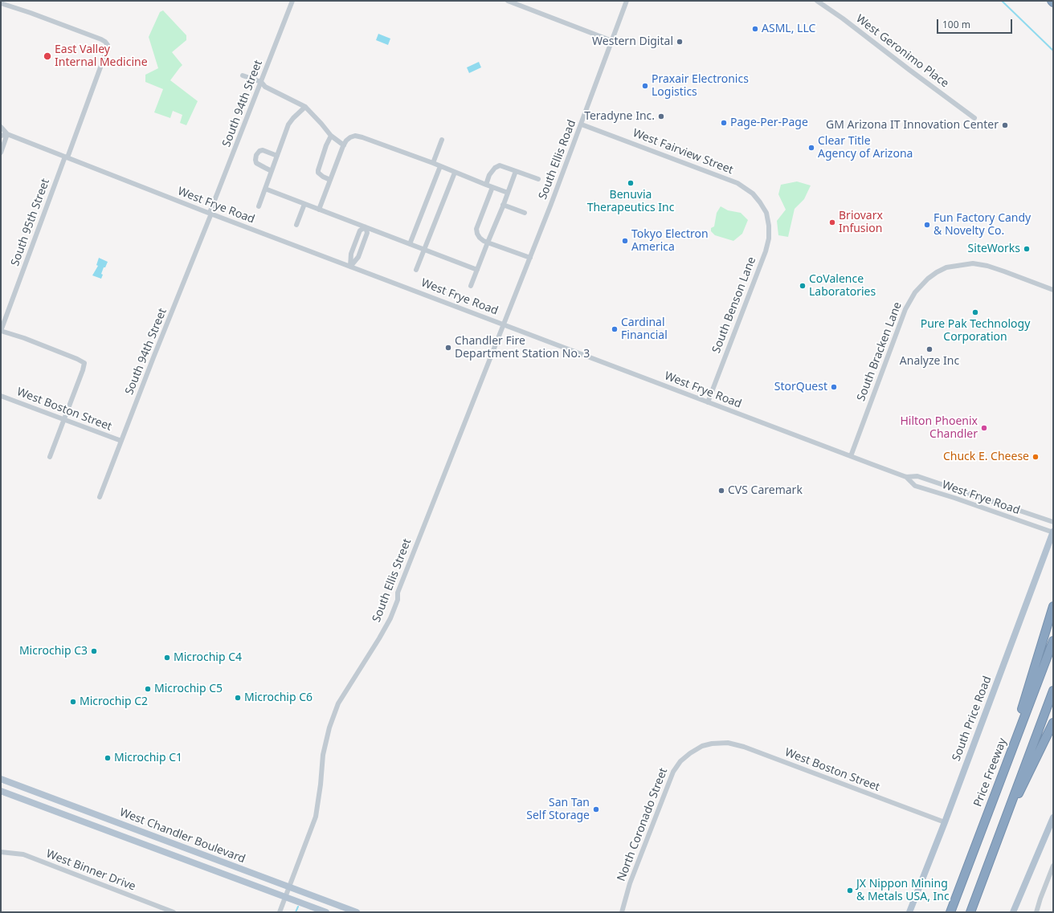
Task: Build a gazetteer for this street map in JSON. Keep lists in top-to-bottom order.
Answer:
{
  "streets": {
    "highway": ["Price Freeway"],
    "main road": ["South Price Road", "West Chandler Boulevard"],
    "street": [
      "West Geronimo Place",
      "South 94th Street",
      "West Fairview Street",
      "South Ellis Road",
      "West Frye Road",
      "South 95th Street",
      "South Benson Lane",
      "South Bracken Lane",
      "West Boston Street",
      "South Ellis Street",
      "North Coronado Street",
      "West Binner Drive"
    ]
  },
  "crossings": [
    ["South 94th Street", "West Frye Road"],
    ["South 94th Street", "West Boston Street"],
    ["West Fairview Street", "South Ellis Road"],
    ["West Fairview Street", "South Benson Lane"],
    ["South Ellis Road", "West Frye Road"],
    ["South Ellis Road", "South Ellis Street"],
    ["West Frye Road", "South 95th Street"],
    ["West Frye Road", "South Benson Lane"],
    ["West Frye Road", "South Bracken Lane"],
    ["West Frye Road", "South Ellis Street"],
    ["West Frye Road", "South Price Road"],
    ["West Boston Street", "South Price Road"],
    ["West Boston Street", "North Coronado Street"],
    ["South Ellis Street", "West Chandler Boulevard"]
  ],
  "places": [
    "ASML, LLC",
    "Western Digital",
    "East Valley Internal Medicine",
    "Praxair Electronics Logistics",
    "Teradyne Inc.",
    "Page-Per-Page",
    "GM Arizona IT Innovation Center",
    "Clear Title Agency of Arizona",
    "Benuvia Therapeutics Inc",
    "Briovarx Infusion",
    "Fun Factory Candy & Novelty Co.",
    "Tokyo Electron America",
    "SiteWorks",
    "CoValence Laboratories",
    "Pure Pak Technology Corporation",
    "Cardinal Financial",
    "Chandler Fire Department Station No. 3",
    "Analyze Inc",
    "StorQuest",
    "Hilton Phoenix Chandler",
    "Chuck E. Cheese",
    "CVS Caremark",
    "Microchip C3",
    "Microchip C4",
    "Microchip C5",
    "Microchip C6",
    "Microchip C2",
    "Microchip C1",
    "San Tan Self Storage",
    "JX Nippon Mining & Metals USA, Inc"
  ],
  "scale_bar": "100 m"
}
